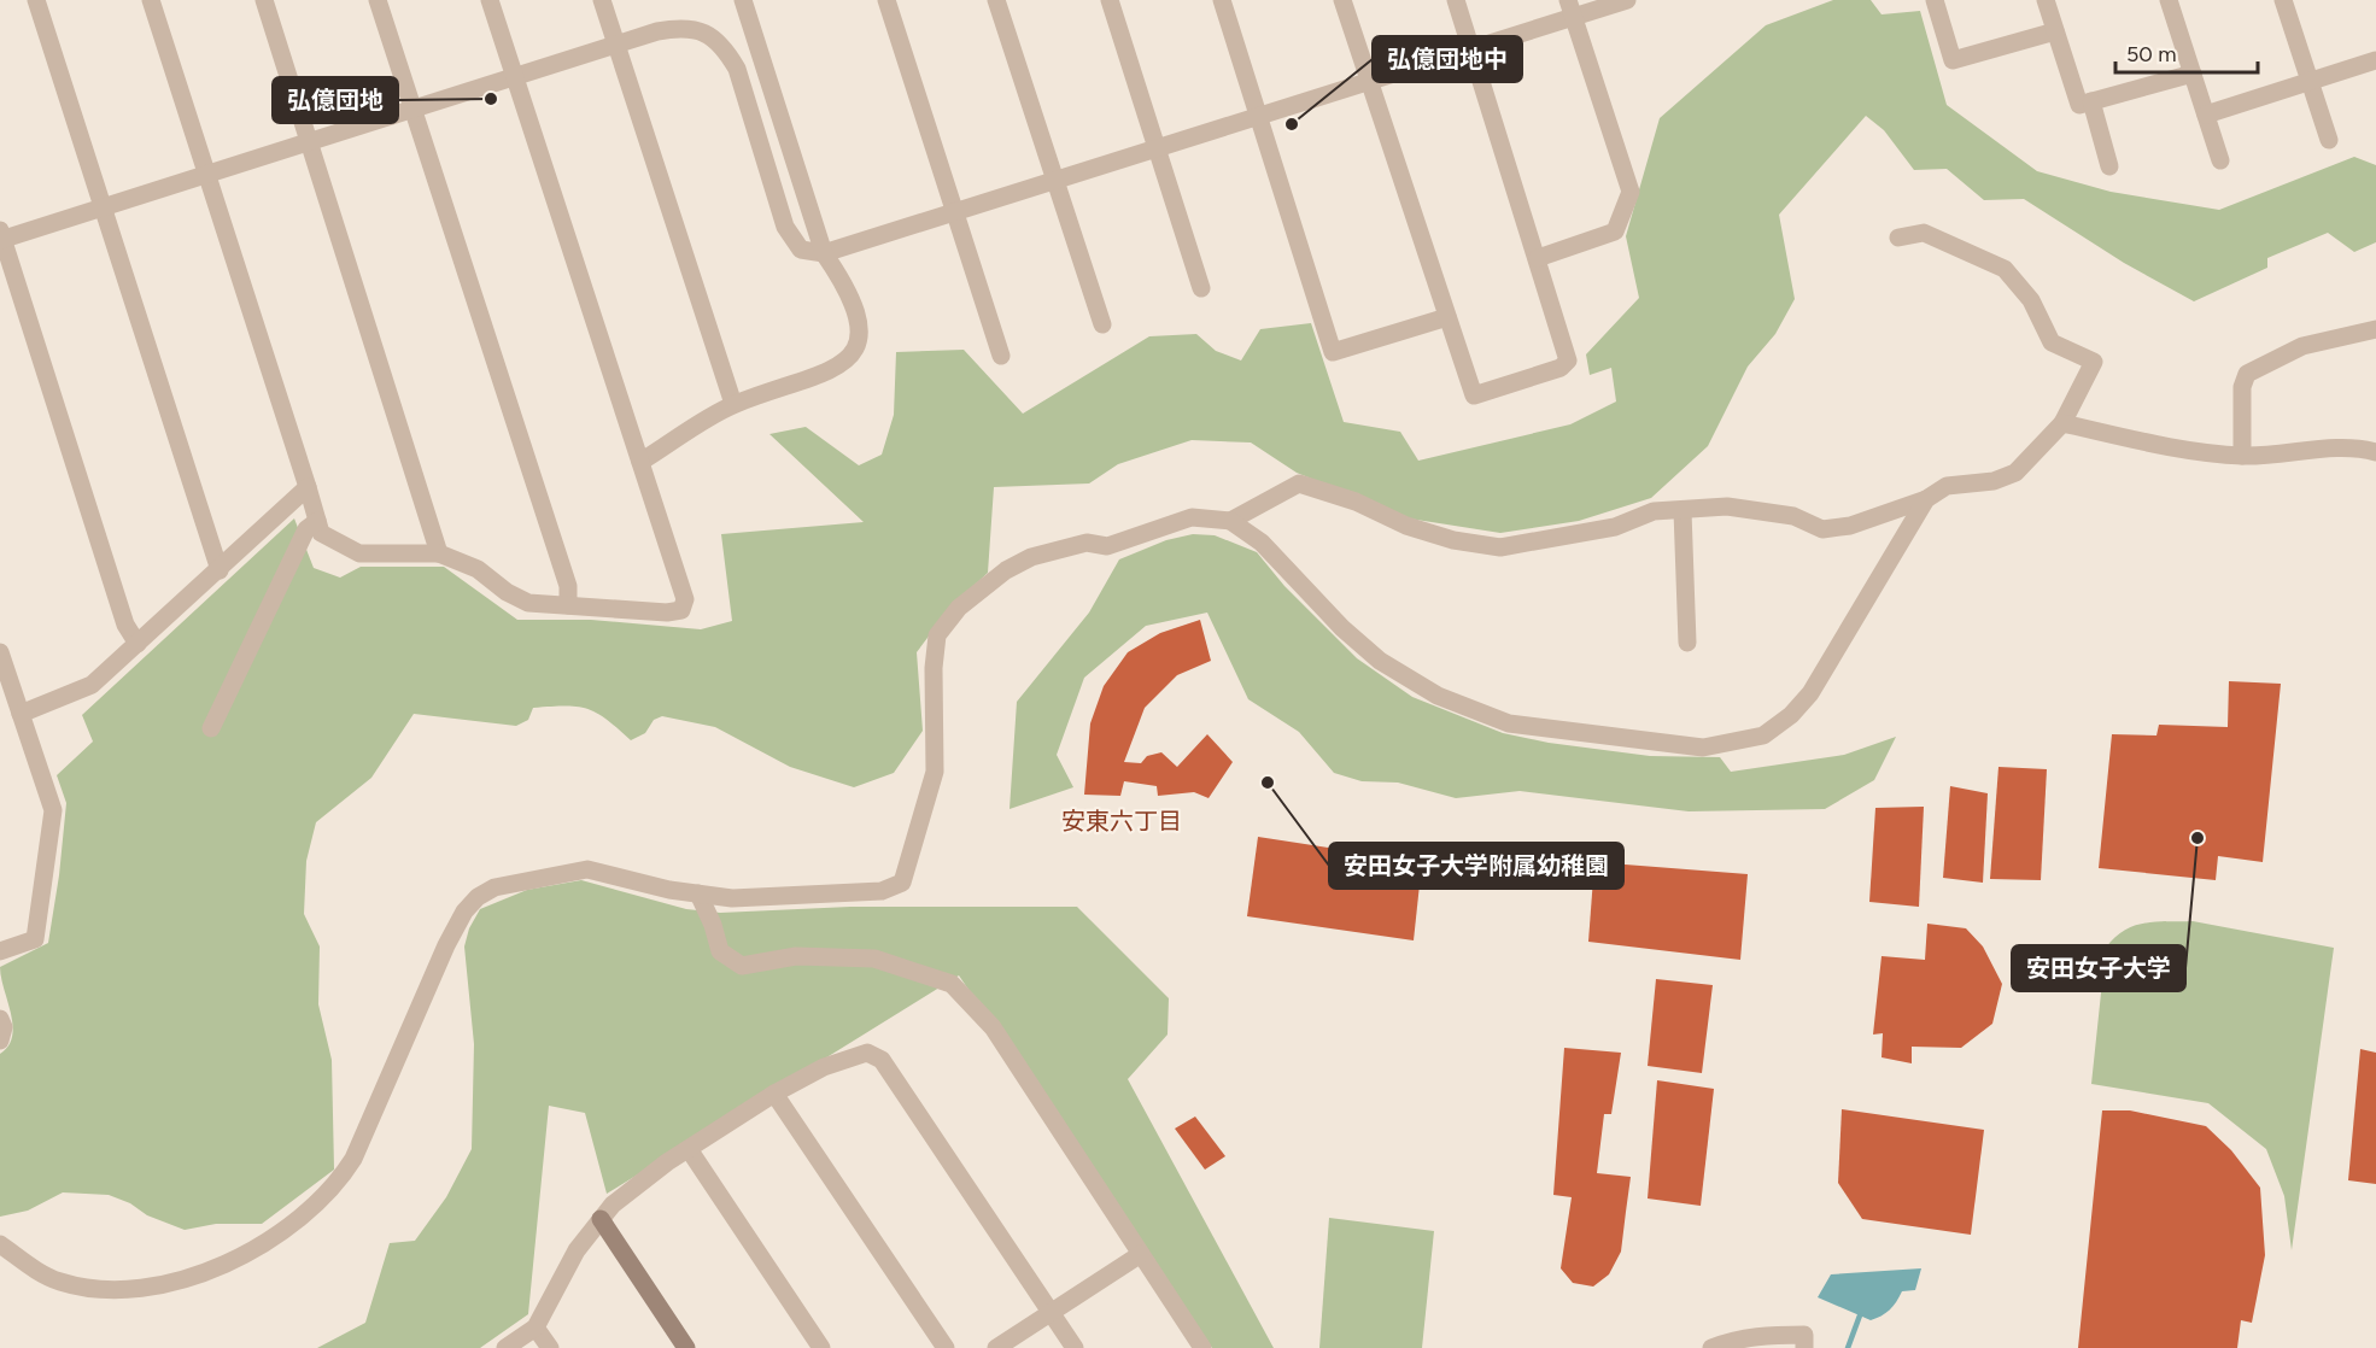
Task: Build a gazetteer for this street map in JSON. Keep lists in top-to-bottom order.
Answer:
{
  "districts": ["安東六丁目"],
  "places": [
    "弘億団地",
    "弘億団地中",
    "安田女子大学附属幼稚園",
    "安田女子大学"
  ],
  "scale_bar": "50 m"
}
